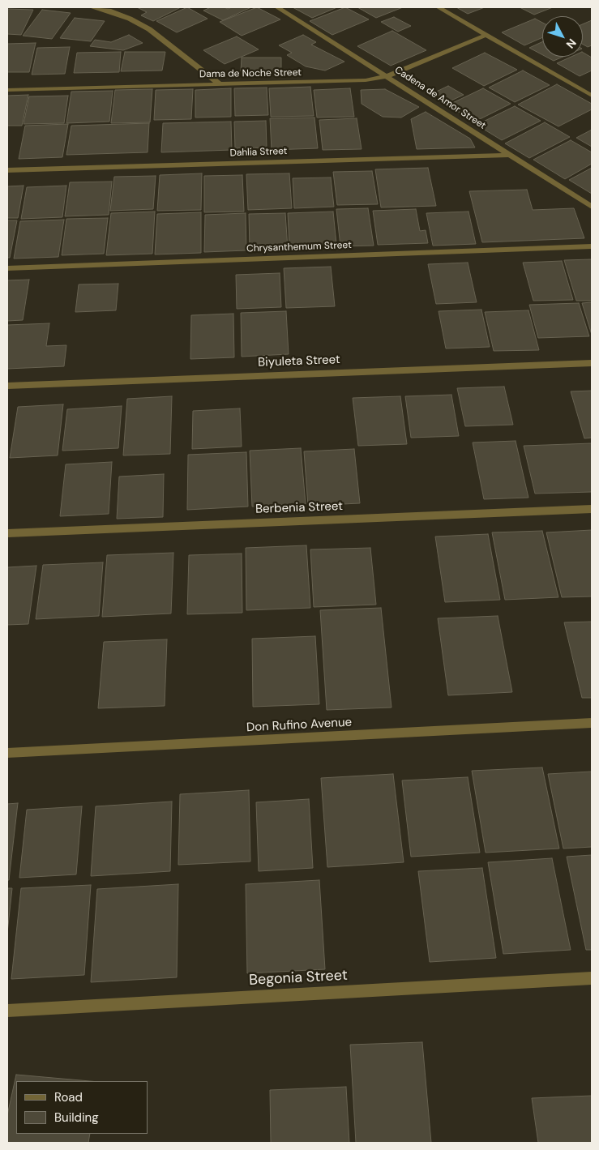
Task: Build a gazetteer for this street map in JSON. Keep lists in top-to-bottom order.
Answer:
{
  "streets": {
    "street": [
      "Dama de Noche Street",
      "Cadena de Amor Street",
      "Dahlia Street",
      "Chrysanthemum Street",
      "Biyuleta Street",
      "Berbenia Street",
      "Don Rufino Avenue",
      "Begonia Street"
    ]
  },
  "crossings": [
    ["Dama de Noche Street", "Cadena de Amor Street"],
    ["Cadena de Amor Street", "Dahlia Street"]
  ],
  "legend": ["Road", "Building"],
  "north": "bottom right"
}
